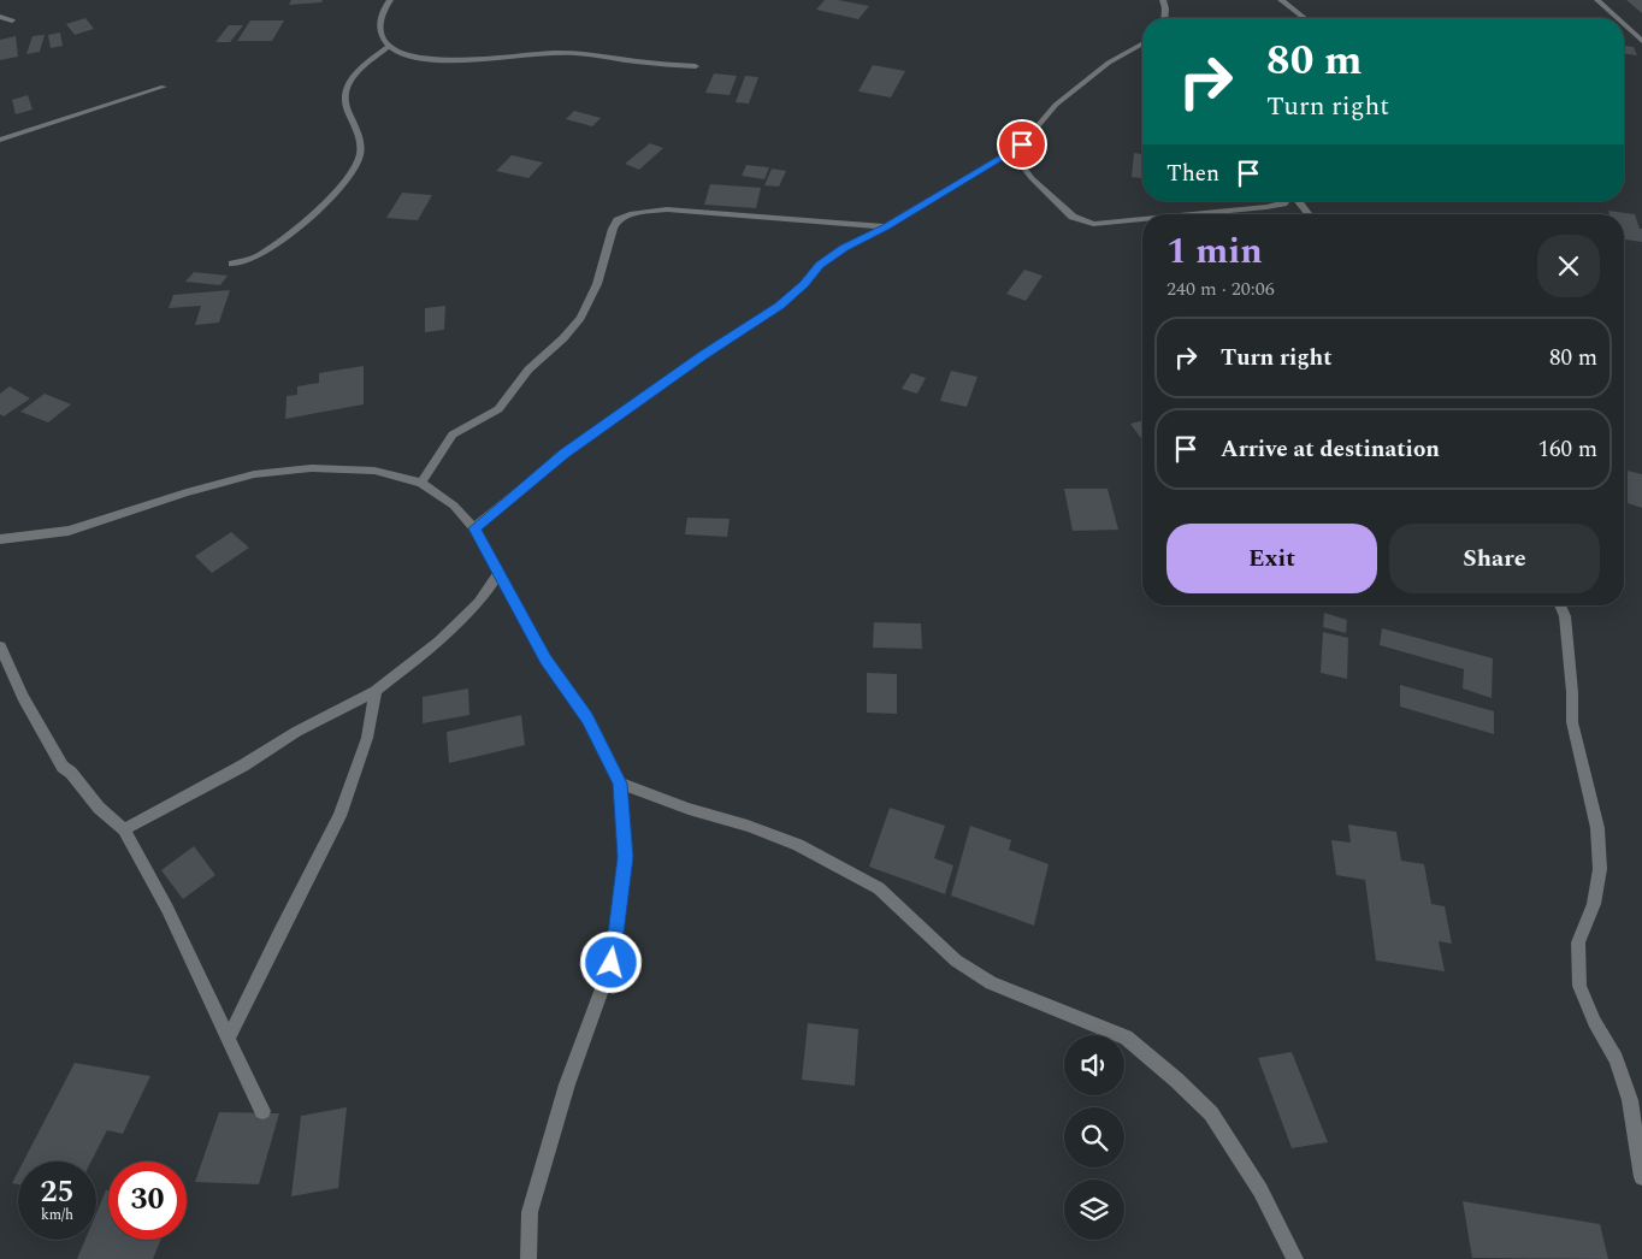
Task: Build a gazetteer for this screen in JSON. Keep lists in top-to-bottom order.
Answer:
{
  "page": {
    "turn": ["80 m", "Turn right"],
    "then": "Then",
    "heading": ["1 min", "240 m · 20:06"],
    "list": [
      {
        "name": "Turn right",
        "value": "80 m"
      },
      {
        "name": "Arrive at destination",
        "value": "160 m"
      }
    ],
    "buttons": ["Exit", "Share"],
    "speed": "25 km/h",
    "limit": "30"
  }
}
